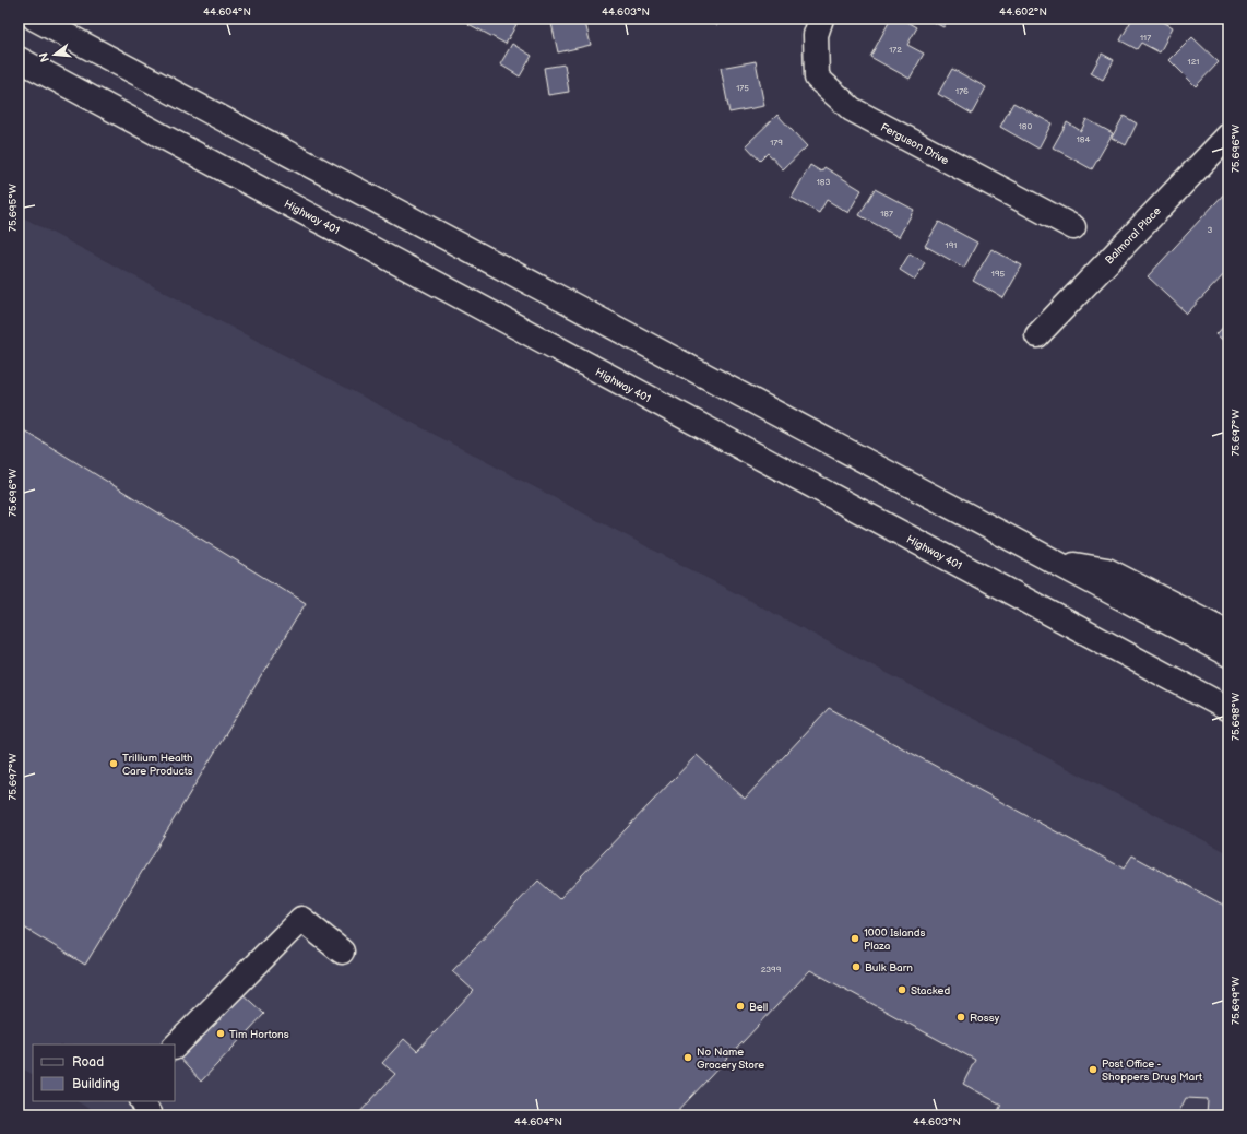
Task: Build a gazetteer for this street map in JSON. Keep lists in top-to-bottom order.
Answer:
{
  "streets": {
    "main road": ["Ferguson Drive", "Highway 401", "Balmoral Place"]
  },
  "places": [
    "Trillium Health Care Products",
    "1000 Islands Plaza",
    "Bulk Barn",
    "Stacked",
    "Bell",
    "Rossy",
    "Tim Hortons",
    "No Name Grocery Store",
    "Post Office - Shoppers Drug Mart"
  ],
  "house_numbers": [
    "117",
    "172",
    "121",
    "175",
    "176",
    "180",
    "184",
    "179",
    "183",
    "187",
    "3",
    "191",
    "195",
    "2399"
  ],
  "legend": ["Road", "Building"],
  "north": "left",
  "coordinates": [
    "44.604°N",
    "44.603°N",
    "44.602°N",
    "75.696°W",
    "75.695°W",
    "75.697°W",
    "75.698°W",
    "75.699°W"
  ]
}
